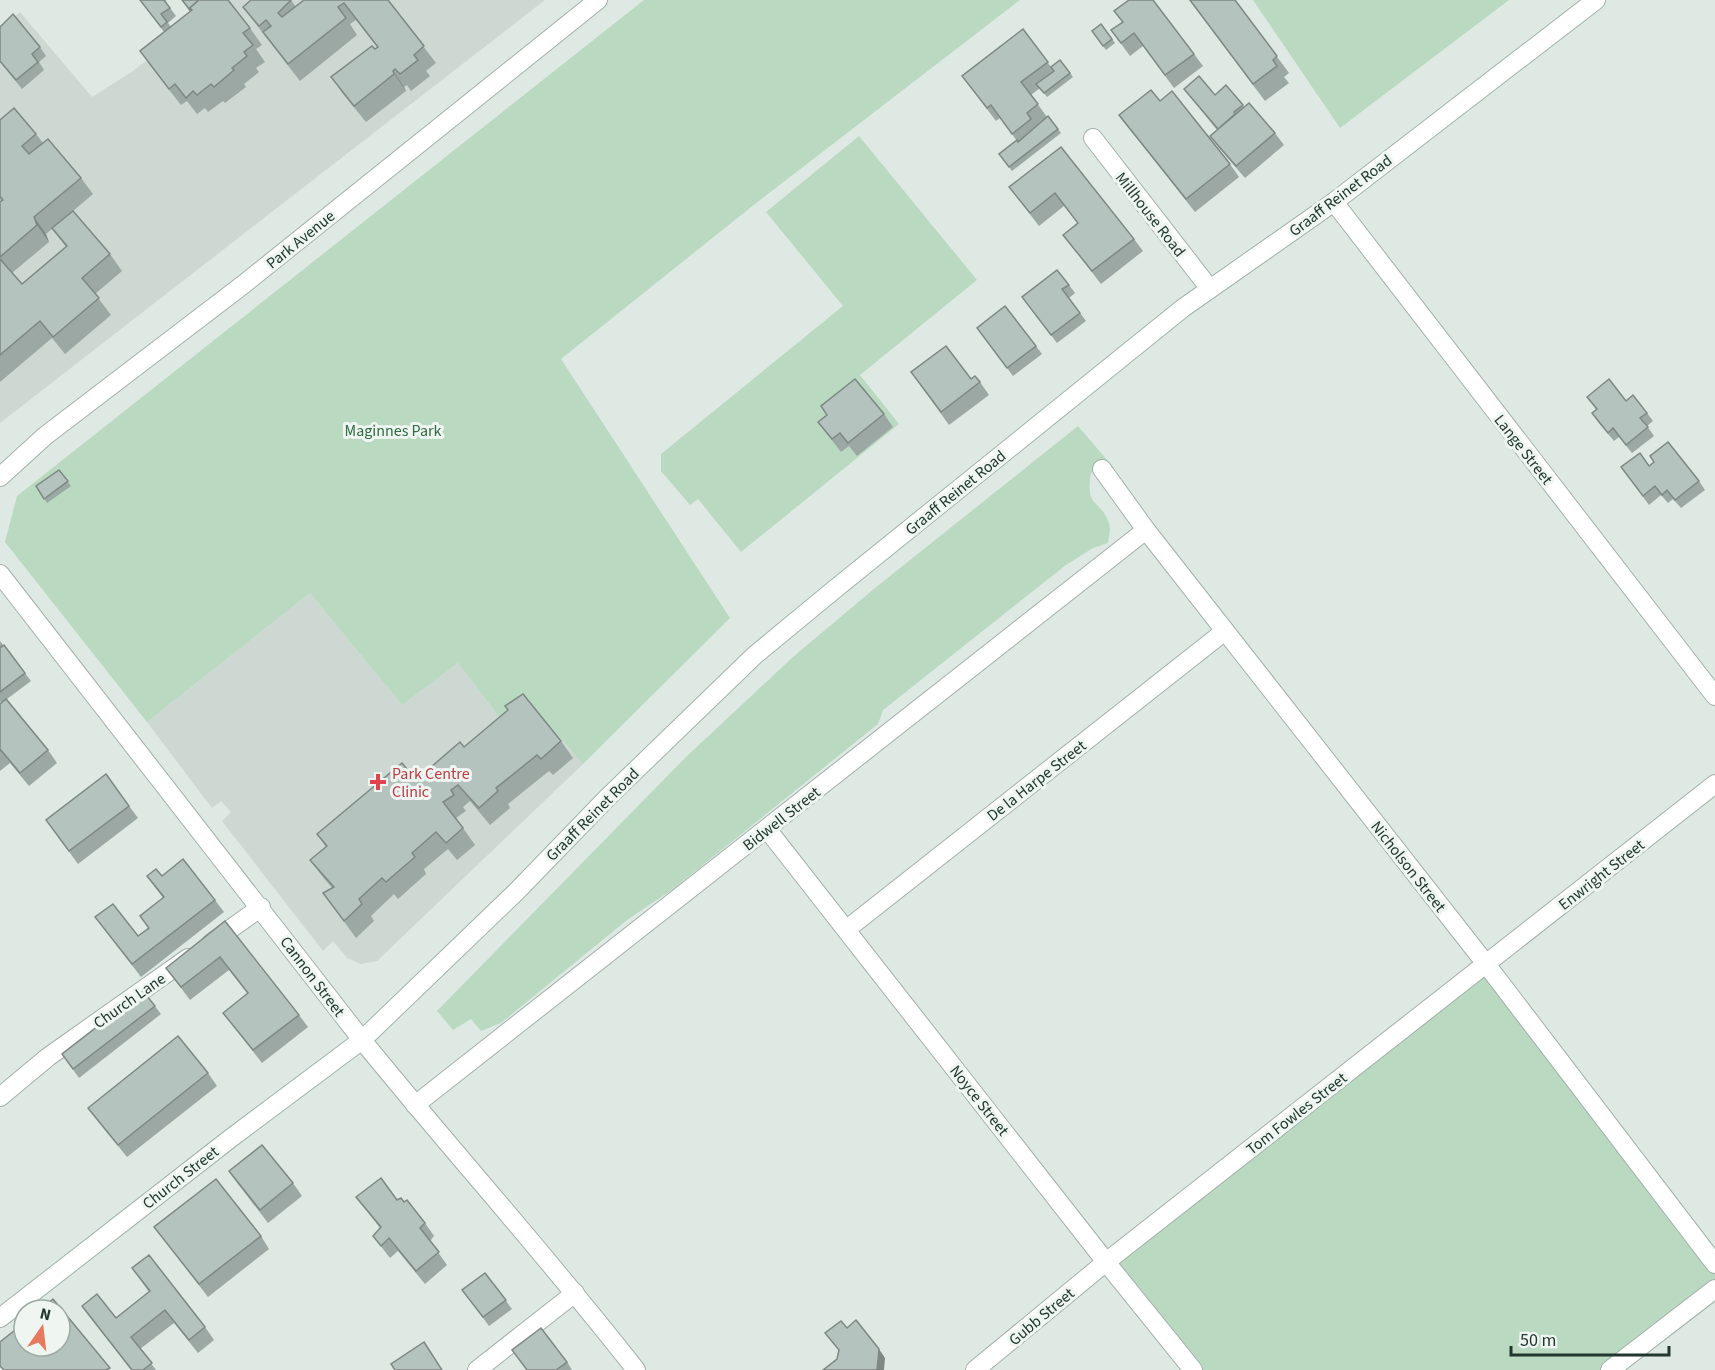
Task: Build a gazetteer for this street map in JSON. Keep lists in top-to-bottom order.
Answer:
{
  "streets": {
    "street": [
      "Graaff Reinet Road",
      "Millhouse Road",
      "Park Avenue",
      "Lange Street",
      "De la Harpe Street",
      "Bidwell Street",
      "Nicholson Street",
      "Enwright Street",
      "Cannon Street",
      "Church Lane",
      "Noyce Street",
      "Tom Fowles Street",
      "Church Street",
      "Gubb Street"
    ]
  },
  "crossings": [
    ["Graaff Reinet Road", "Millhouse Road"],
    ["Graaff Reinet Road", "Lange Street"],
    ["Graaff Reinet Road", "Cannon Street"],
    ["Graaff Reinet Road", "Church Street"],
    ["De la Harpe Street", "Nicholson Street"],
    ["De la Harpe Street", "Noyce Street"],
    ["Bidwell Street", "Nicholson Street"],
    ["Bidwell Street", "Cannon Street"],
    ["Bidwell Street", "Noyce Street"],
    ["Nicholson Street", "Enwright Street"],
    ["Nicholson Street", "Tom Fowles Street"],
    ["Enwright Street", "Tom Fowles Street"],
    ["Cannon Street", "Church Lane"],
    ["Cannon Street", "Church Street"],
    ["Noyce Street", "Tom Fowles Street"],
    ["Noyce Street", "Gubb Street"],
    ["Tom Fowles Street", "Gubb Street"]
  ],
  "parks": ["Maginnes Park"],
  "places": {
    "health": ["Park Centre Clinic"]
  },
  "scale_bar": "50 m",
  "north": "top"
}
